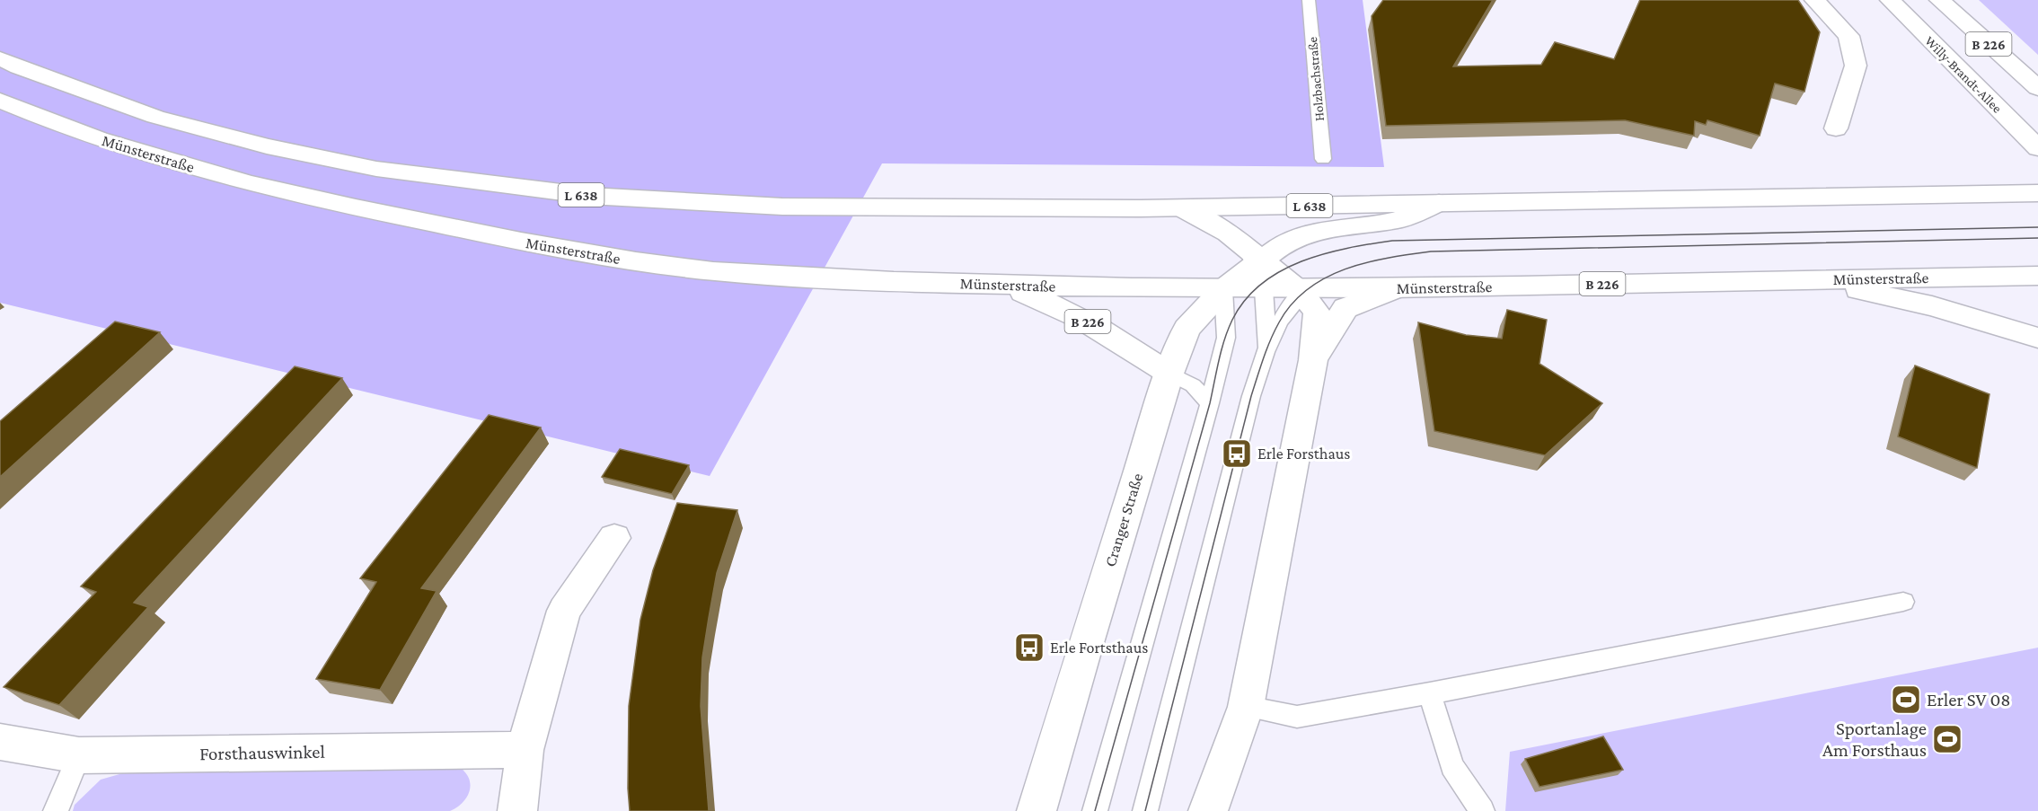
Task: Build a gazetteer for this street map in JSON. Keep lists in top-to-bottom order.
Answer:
{
  "streets": {
    "main road": [
      "B 226",
      "Willy-Brandt-Allee",
      "Münsterstraße",
      "L 638",
      "Cranger Straße",
      "Forsthauswinkel"
    ],
    "lane": ["Holzbachstraße"]
  },
  "crossings": [
    ["B 226", "Münsterstraße"],
    ["B 226", "Cranger Straße"],
    ["Münsterstraße", "Cranger Straße"]
  ],
  "places": {
    "bus stop": ["Erle Forsthaus", "Erle Fortsthaus"],
    "sports": ["Erler SV 08", "Sportanlage Am Forsthaus"]
  }
}
